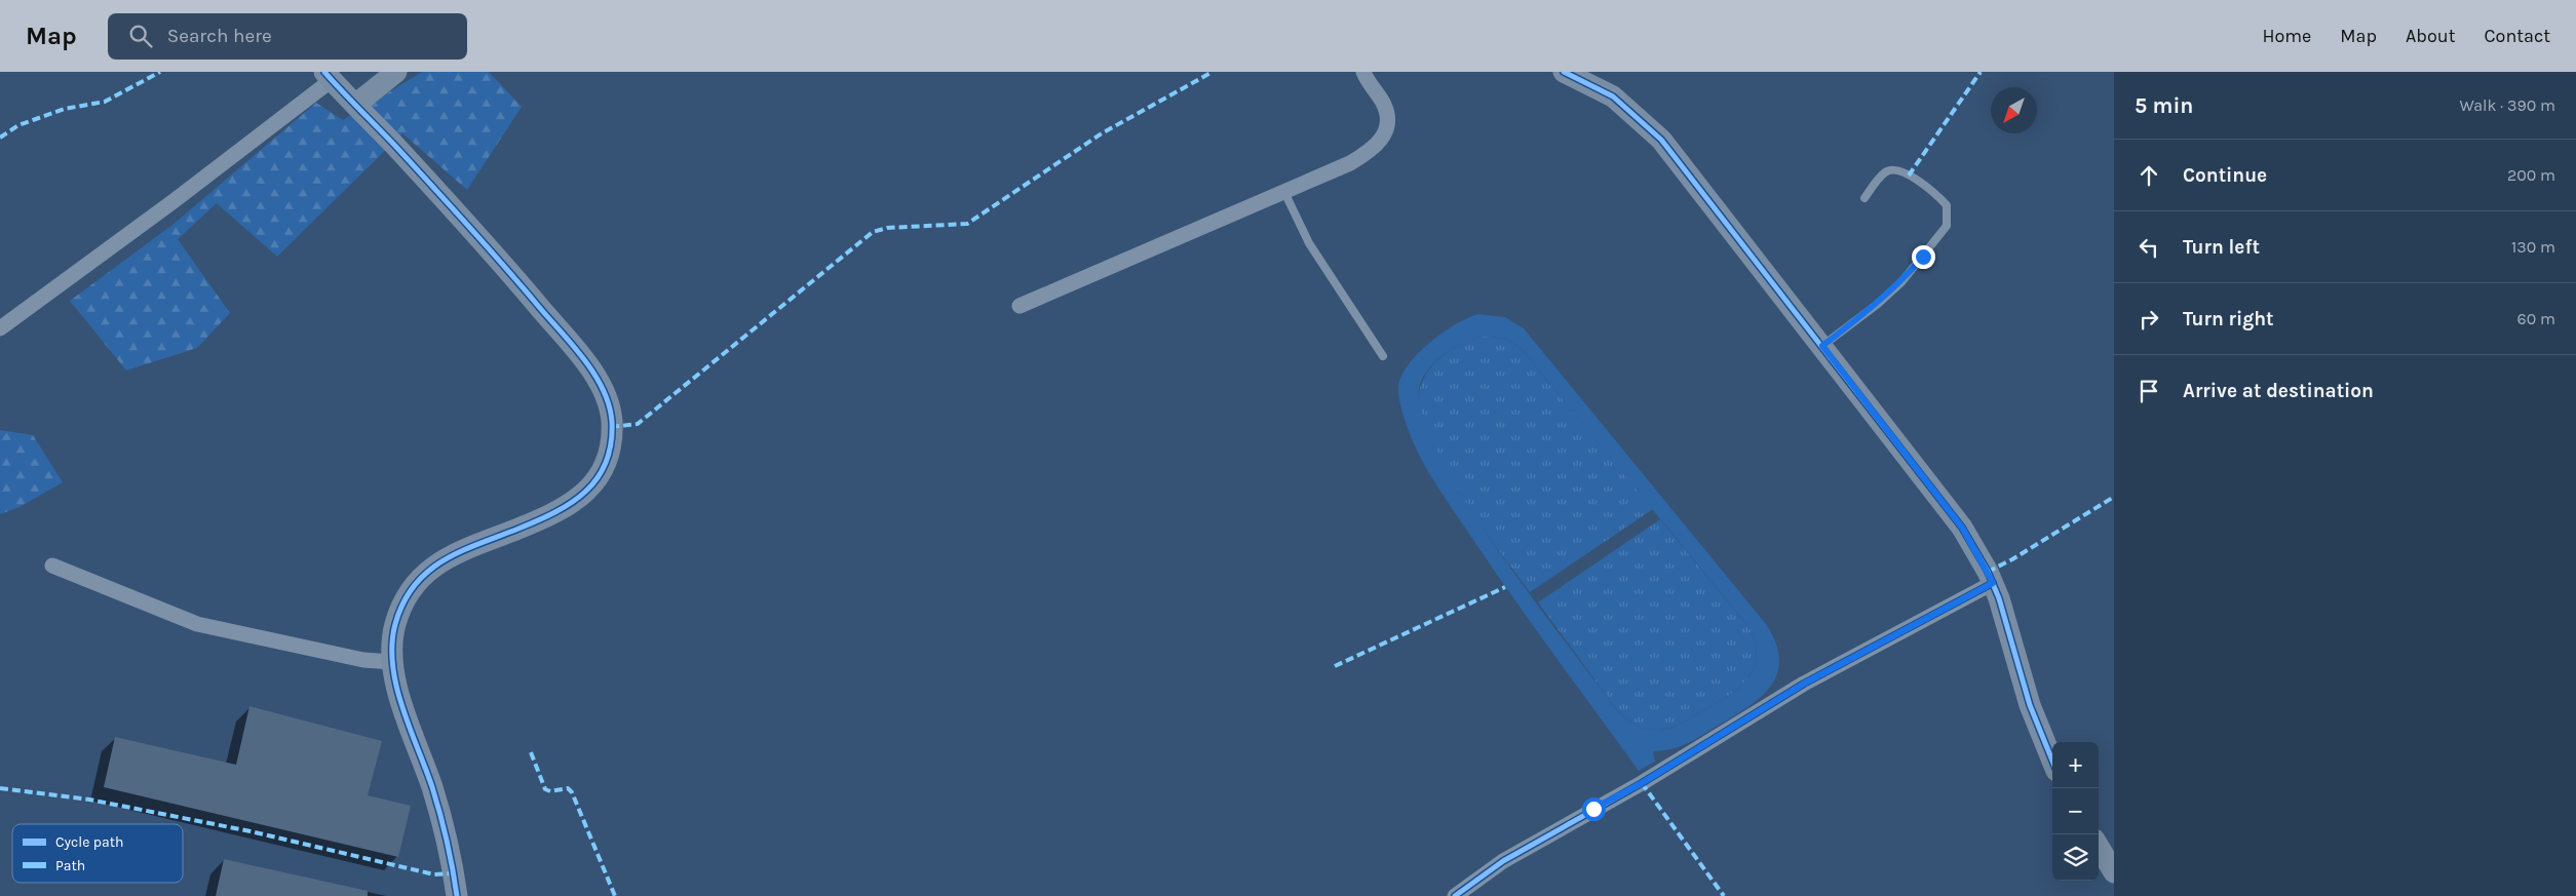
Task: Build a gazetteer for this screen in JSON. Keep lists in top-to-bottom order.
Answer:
{
  "legend": ["Cycle path", "Path"],
  "north": "bottom left",
  "page": {
    "header": "Map",
    "search": "Search here",
    "nav": [
      "Home",
      "Map",
      "About",
      "Contact"
    ],
    "heading": ["5 min", "Walk · 390 m"],
    "list": [
      ["Continue", "200 m"],
      ["Turn left", "130 m"],
      ["Turn right", "60 m"],
      "Arrive at destination"
    ],
    "map_buttons": ["+", "−"]
  }
}
